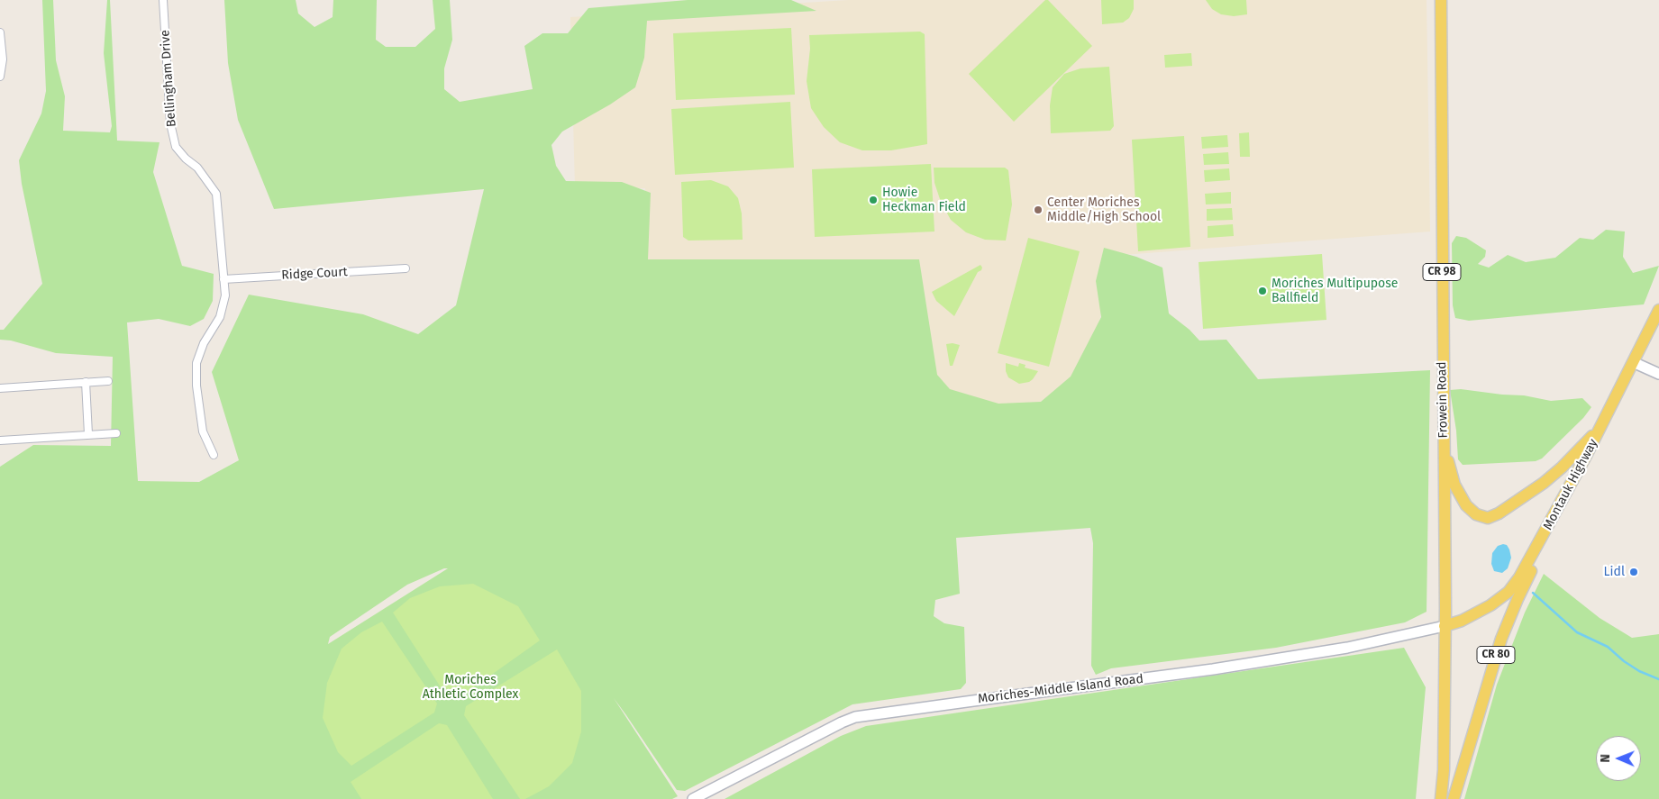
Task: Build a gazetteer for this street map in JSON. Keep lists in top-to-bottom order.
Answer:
{
  "streets": {
    "main road": [
      "CR 98",
      "Frowein Road",
      "Montauk Highway",
      "CR 80",
      "Moriches-Middle Island Road"
    ],
    "street": ["Bellingham Drive", "Ridge Court"]
  },
  "crossings": [
    ["Bellingham Drive", "Ridge Court"],
    ["Frowein Road", "Montauk Highway"],
    ["Frowein Road", "Moriches-Middle Island Road"],
    ["Montauk Highway", "CR 80"],
    ["Montauk Highway", "Moriches-Middle Island Road"]
  ],
  "parks": ["Moriches Athletic Complex"],
  "places": [
    "Howie Heckman Field",
    "Center Moriches Middle/High School",
    "Moriches Multipupose Ballfield",
    "Lidl"
  ],
  "north": "left"
}
